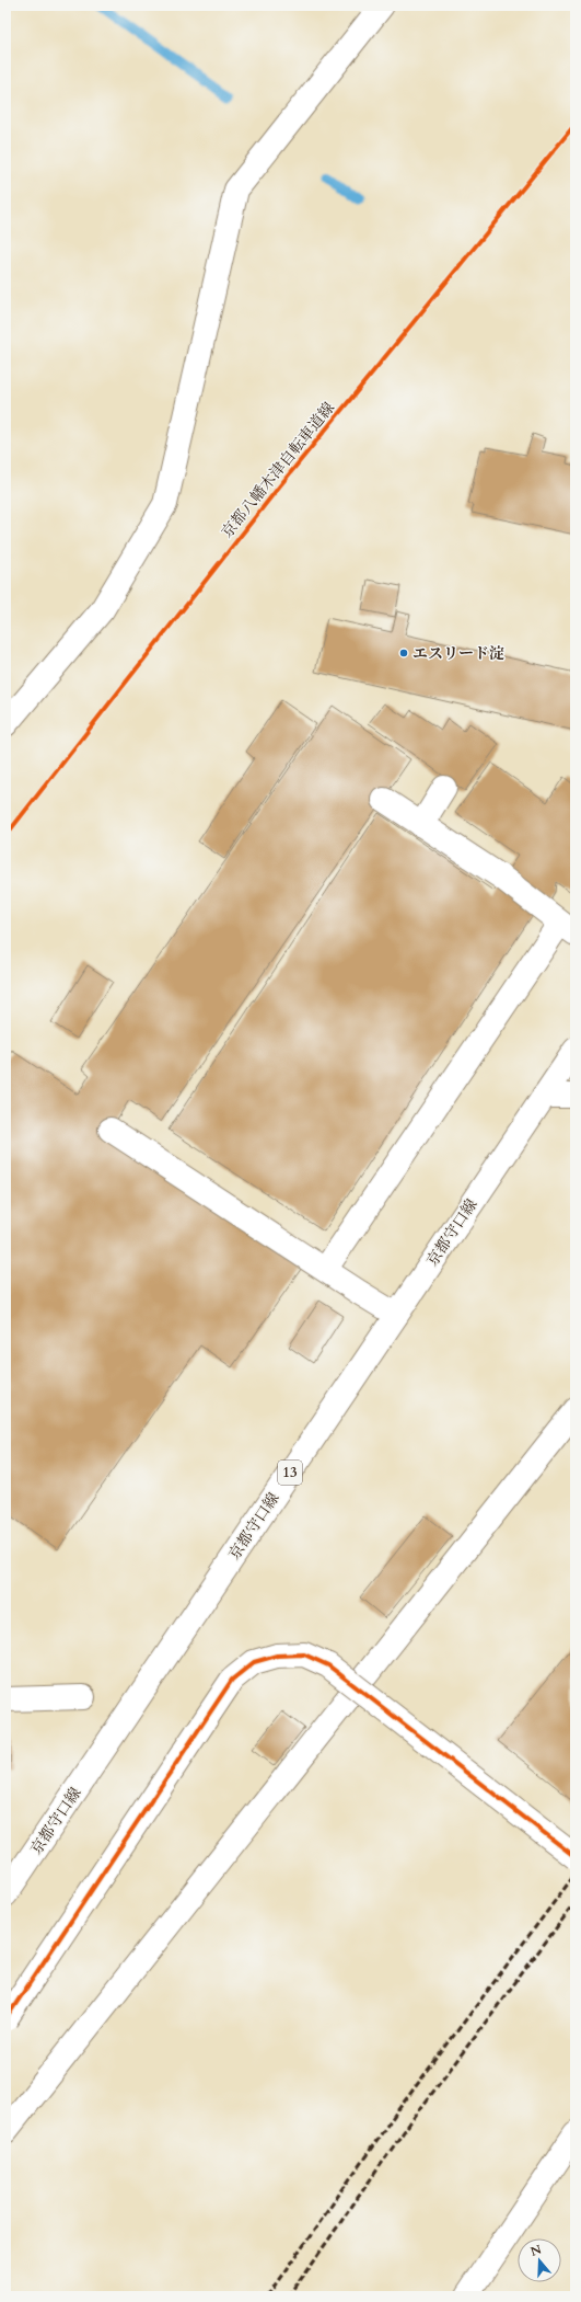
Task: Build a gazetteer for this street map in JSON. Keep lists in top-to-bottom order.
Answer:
{
  "streets": {
    "main road": ["京都守口線", "13"],
    "cycle path": ["京都八幡木津自転車道線"]
  },
  "places": ["エスリード淀"],
  "north": "top"
}
